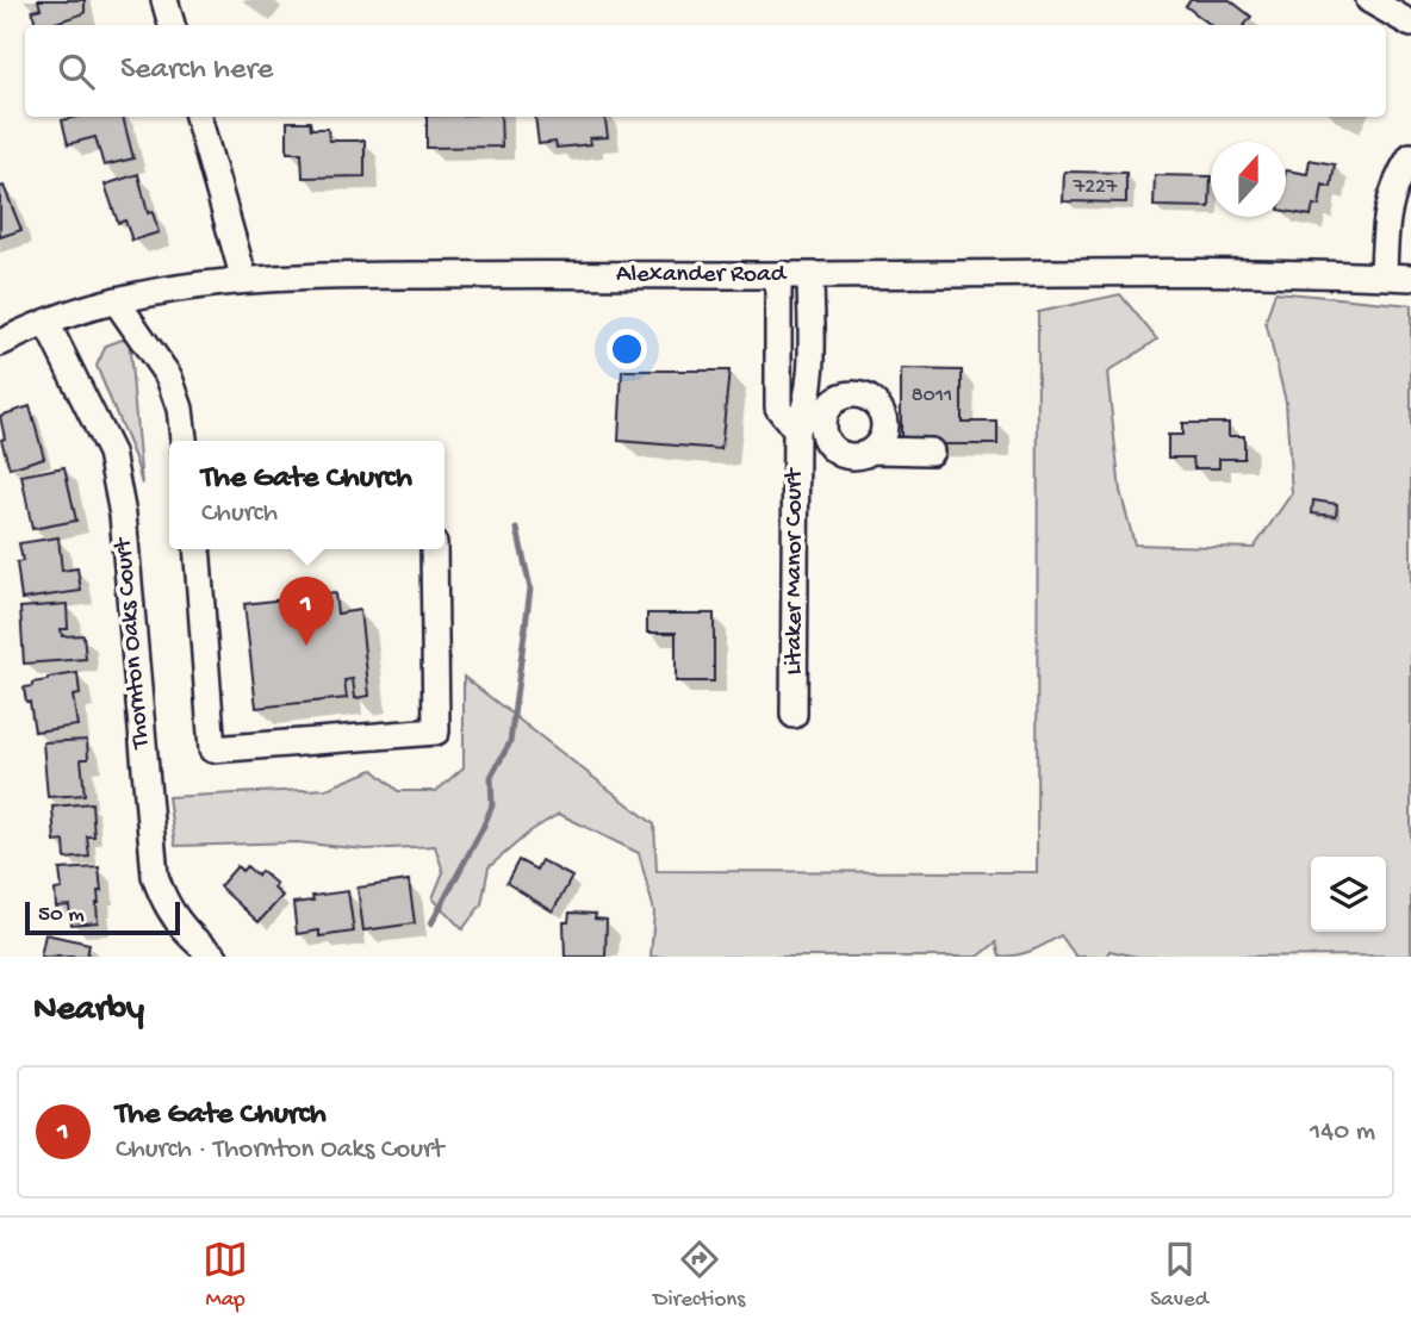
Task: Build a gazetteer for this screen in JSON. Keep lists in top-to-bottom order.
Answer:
{
  "streets": {
    "street": ["Alexander Road", "Litaker Manor Court", "Thornton Oaks Court"]
  },
  "crossings": [
    ["Alexander Road", "Litaker Manor Court"],
    ["Alexander Road", "Thornton Oaks Court"]
  ],
  "house_numbers": ["7227", "8011"],
  "scale_bar": "50 m",
  "north": "top",
  "page": {
    "search": "Search here",
    "popup": ["The Gate Church", "Church"],
    "pins": "1",
    "scale": "50 m",
    "heading": "Nearby",
    "list": [
      {
        "mark": "1",
        "name": "The Gate Church",
        "note": "Church · Thornton Oaks Court",
        "value": "140 m"
      }
    ],
    "nav": ["Map", "Directions", "Saved"]
  }
}
